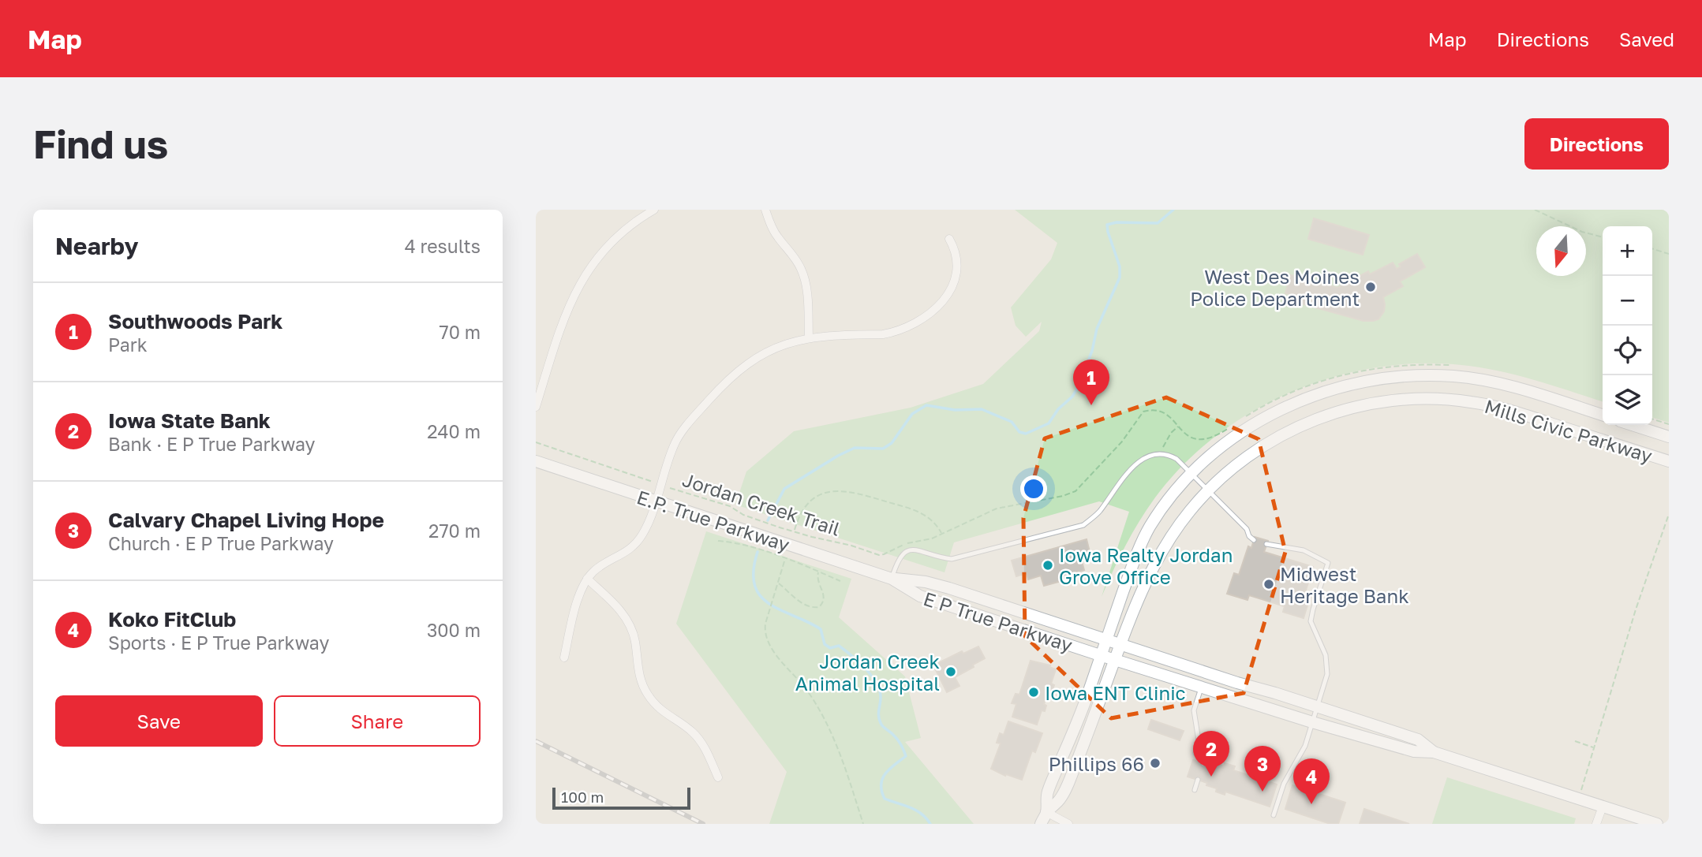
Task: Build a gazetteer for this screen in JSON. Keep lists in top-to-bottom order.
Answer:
{
  "streets": {
    "main road": ["Mills Civic Parkway", "E.P. True Parkway", "E P True Parkway"],
    "path": ["Jordan Creek Trail"]
  },
  "crossings": [
    ["Mills Civic Parkway", "E P True Parkway"],
    ["E.P. True Parkway", "E P True Parkway"]
  ],
  "places": [
    "West Des Moines Police Department",
    "Iowa Realty Jordan Grove Office",
    "Midwest Heritage Bank",
    "Jordan Creek Animal Hospital",
    "Iowa ENT Clinic",
    "Phillips 66"
  ],
  "scale_bar": "100 m",
  "north": "bottom",
  "page": {
    "header": "Map",
    "nav": ["Map", "Directions", "Saved"],
    "buttons": [
      "Directions",
      ["Save", "Share"]
    ],
    "title": "Find us",
    "heading": ["Nearby", "4 results"],
    "map_buttons": ["+", "−"],
    "list": [
      {
        "mark": "1",
        "name": "Southwoods Park",
        "note": "Park",
        "value": "70 m"
      },
      {
        "mark": "2",
        "name": "Iowa State Bank",
        "note": "Bank · E P True Parkway",
        "value": "240 m"
      },
      {
        "mark": "3",
        "name": "Calvary Chapel Living Hope",
        "note": "Church · E P True Parkway",
        "value": "270 m"
      },
      {
        "mark": "4",
        "name": "Koko FitClub",
        "note": "Sports · E P True Parkway",
        "value": "300 m"
      }
    ],
    "pins": [
      "1",
      "2",
      "3",
      "4"
    ],
    "scale": "100 m"
  }
}
